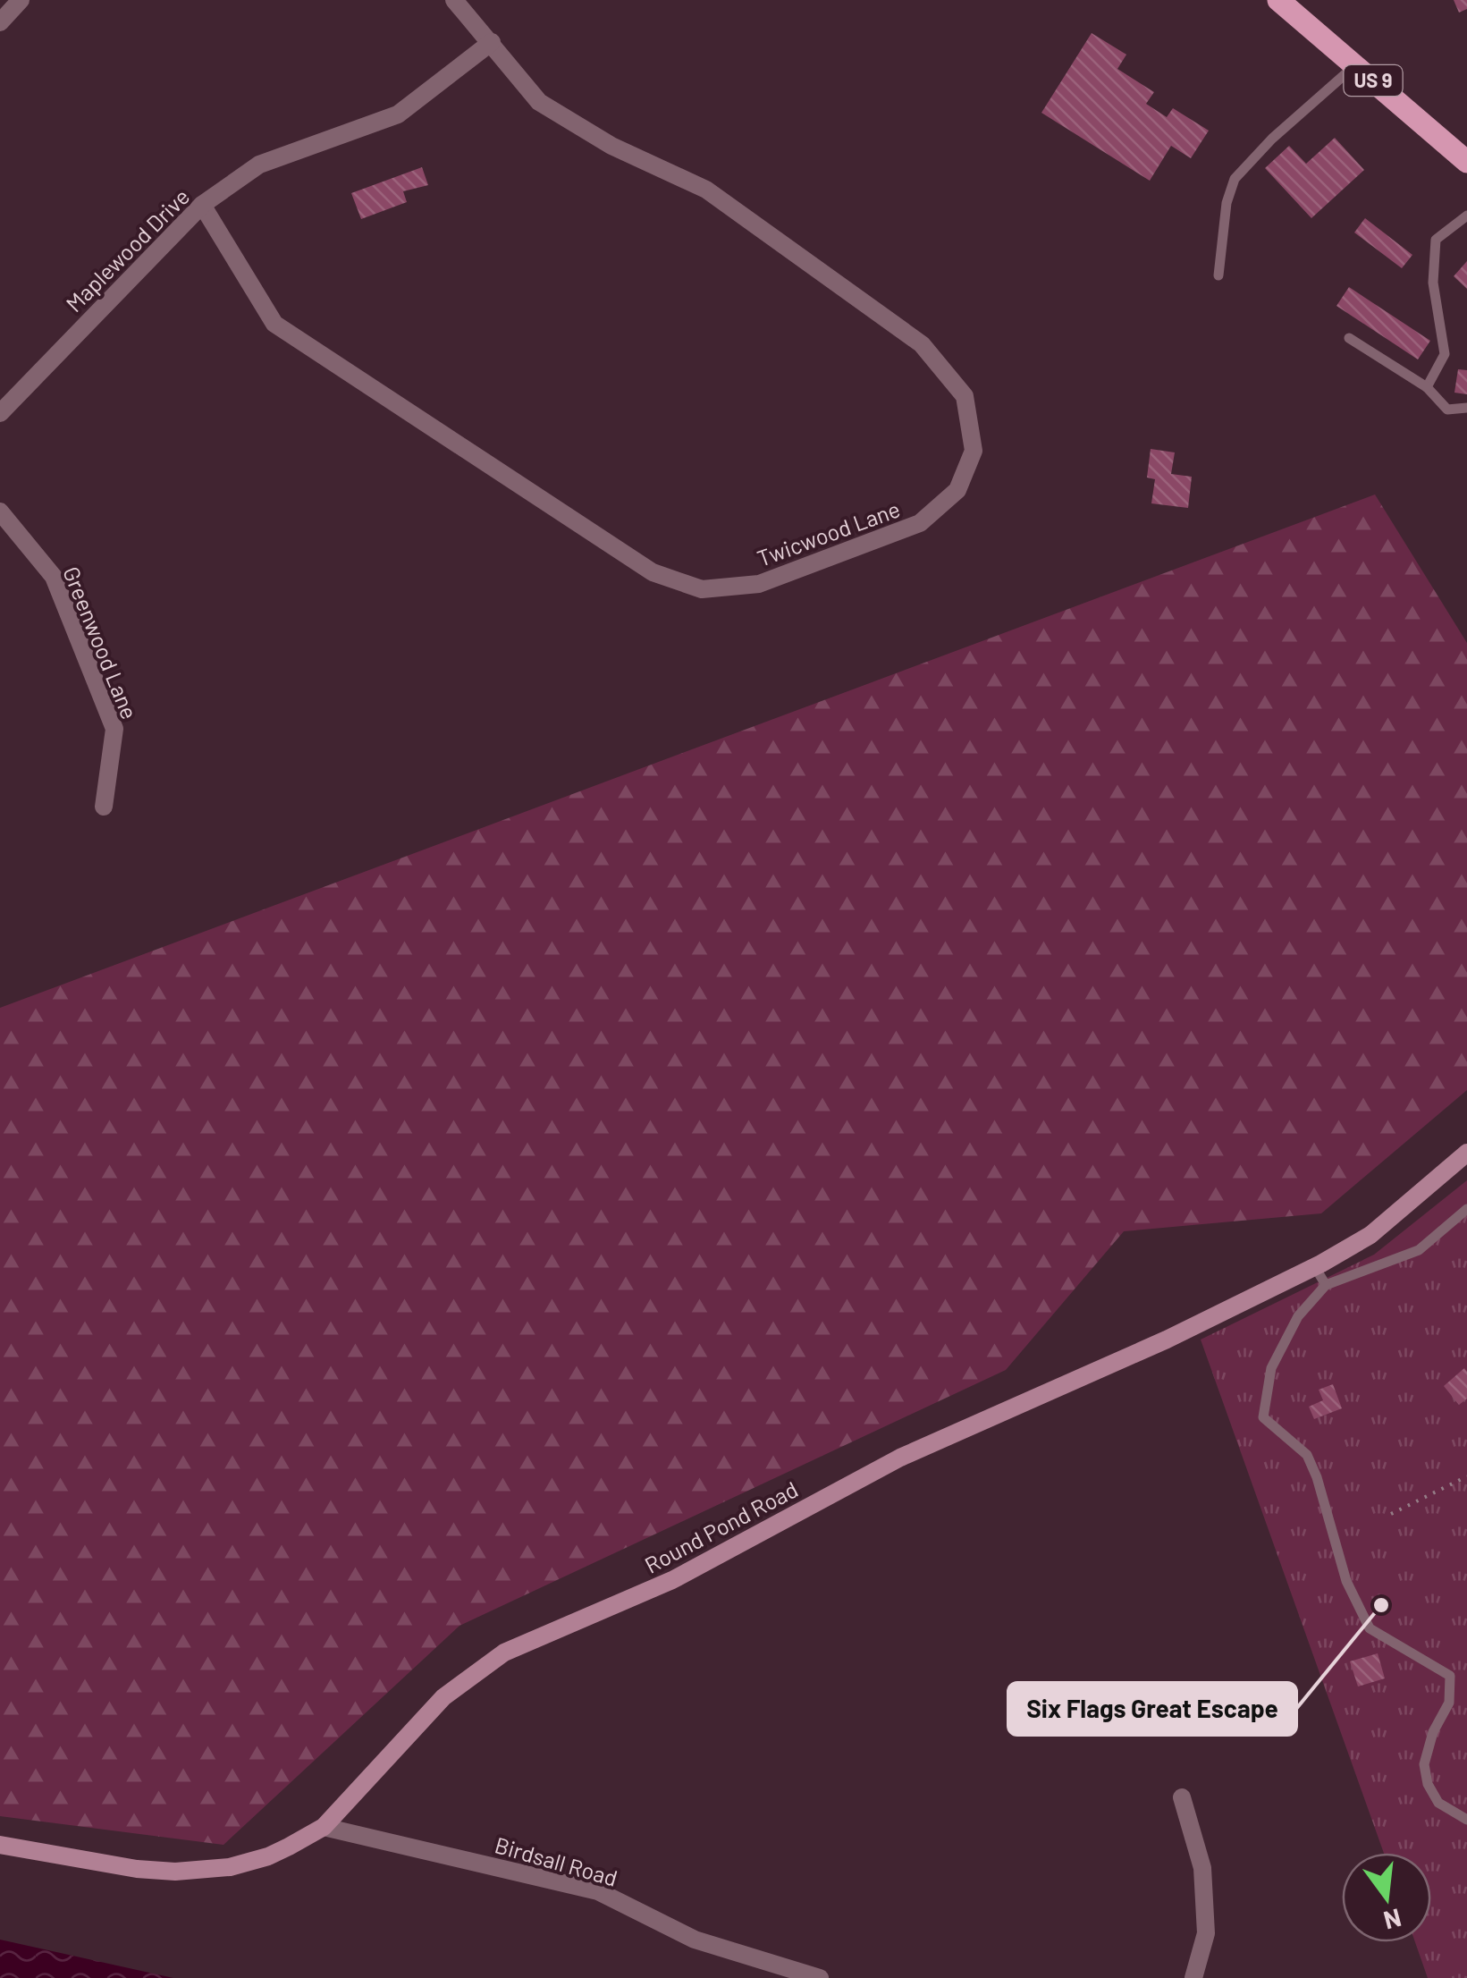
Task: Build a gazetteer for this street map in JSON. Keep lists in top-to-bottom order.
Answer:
{
  "streets": {
    "main road": ["US 9"],
    "street": [
      "Maplewood Drive",
      "Twicwood Lane",
      "Greenwood Lane",
      "Round Pond Road",
      "Birdsall Road"
    ]
  },
  "crossings": [
    ["Maplewood Drive", "Twicwood Lane"],
    ["Round Pond Road", "Birdsall Road"]
  ],
  "places": ["Six Flags Great Escape"],
  "north": "bottom"
}
